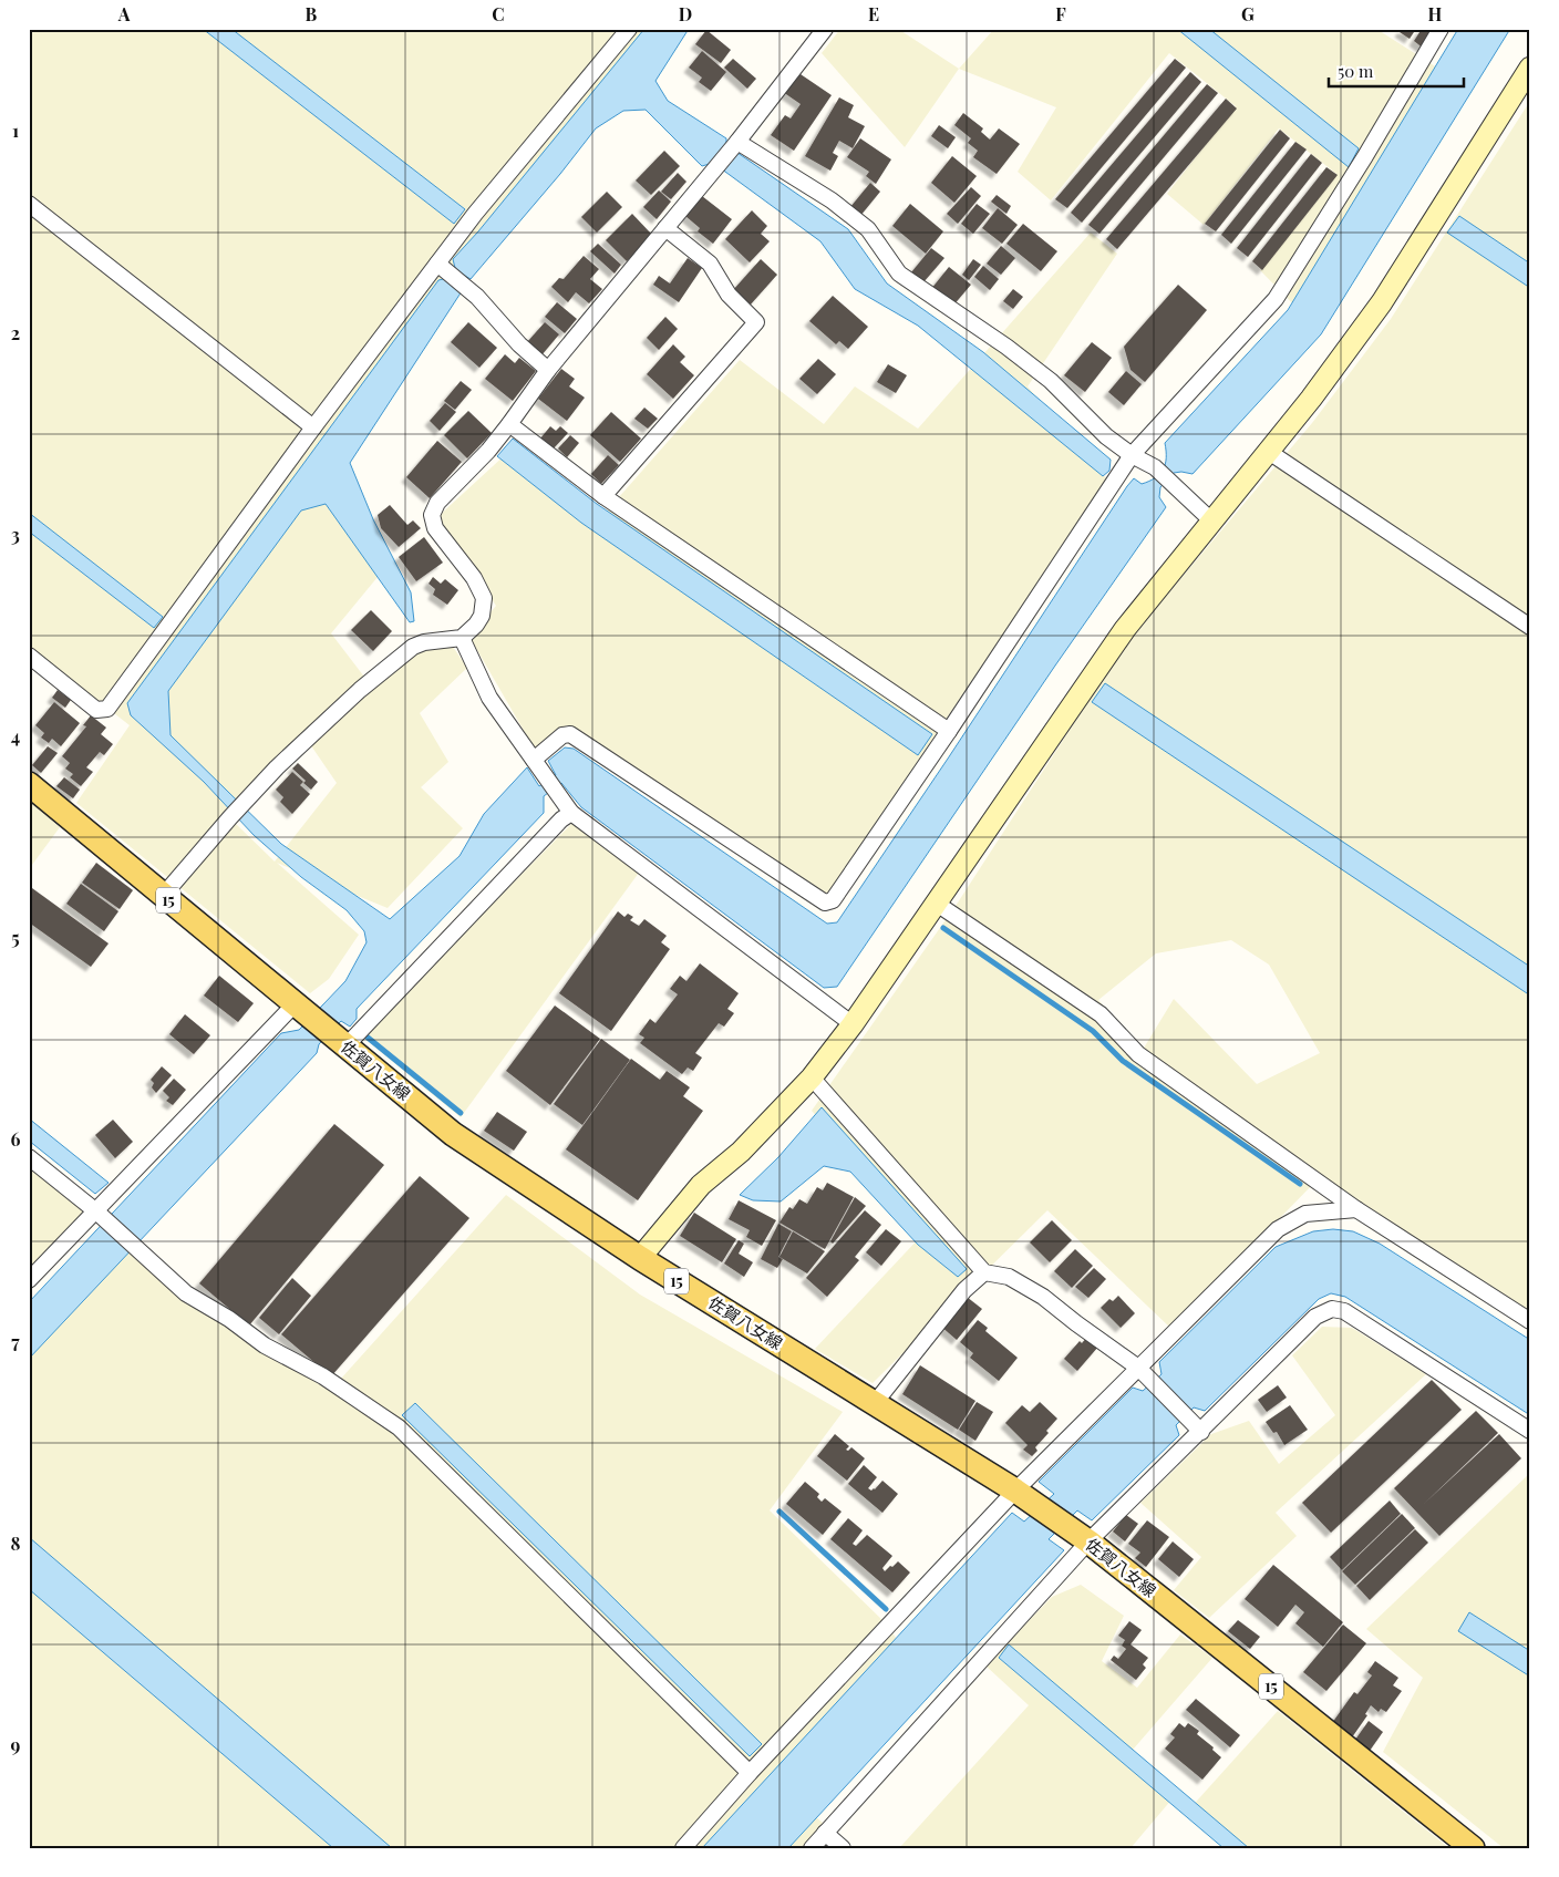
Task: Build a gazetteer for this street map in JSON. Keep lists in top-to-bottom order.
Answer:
{
  "streets": {
    "main road": ["15", "佐賀八女線"]
  },
  "scale_bar": "50 m",
  "grid": {
    "columns": [
      "A",
      "B",
      "C",
      "D",
      "E",
      "F",
      "G",
      "H"
    ],
    "rows": [
      "1",
      "2",
      "3",
      "4",
      "5",
      "6",
      "7",
      "8",
      "9"
    ]
  }
}
